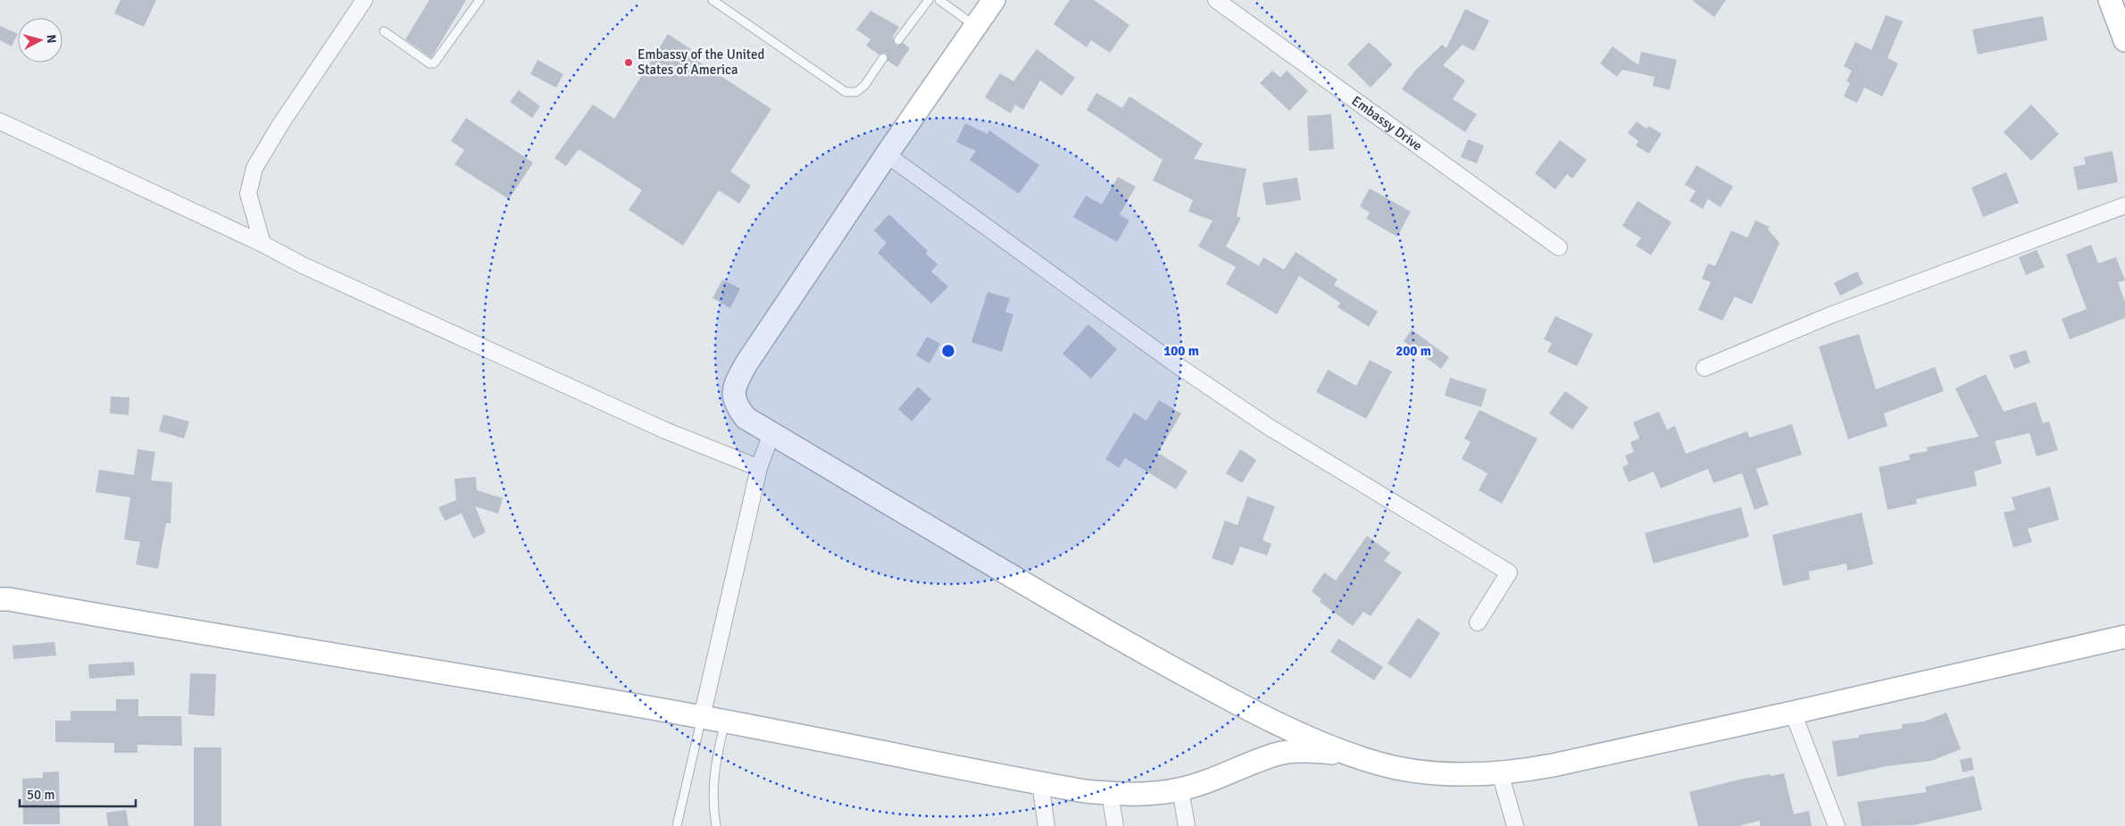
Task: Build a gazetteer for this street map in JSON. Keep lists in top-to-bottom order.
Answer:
{
  "streets": {
    "street": ["Embassy Drive"]
  },
  "places": ["Embassy of the United States of America"],
  "scale_bar": "50 m",
  "north": "right",
  "rings": ["100 m", "200 m"]
}
